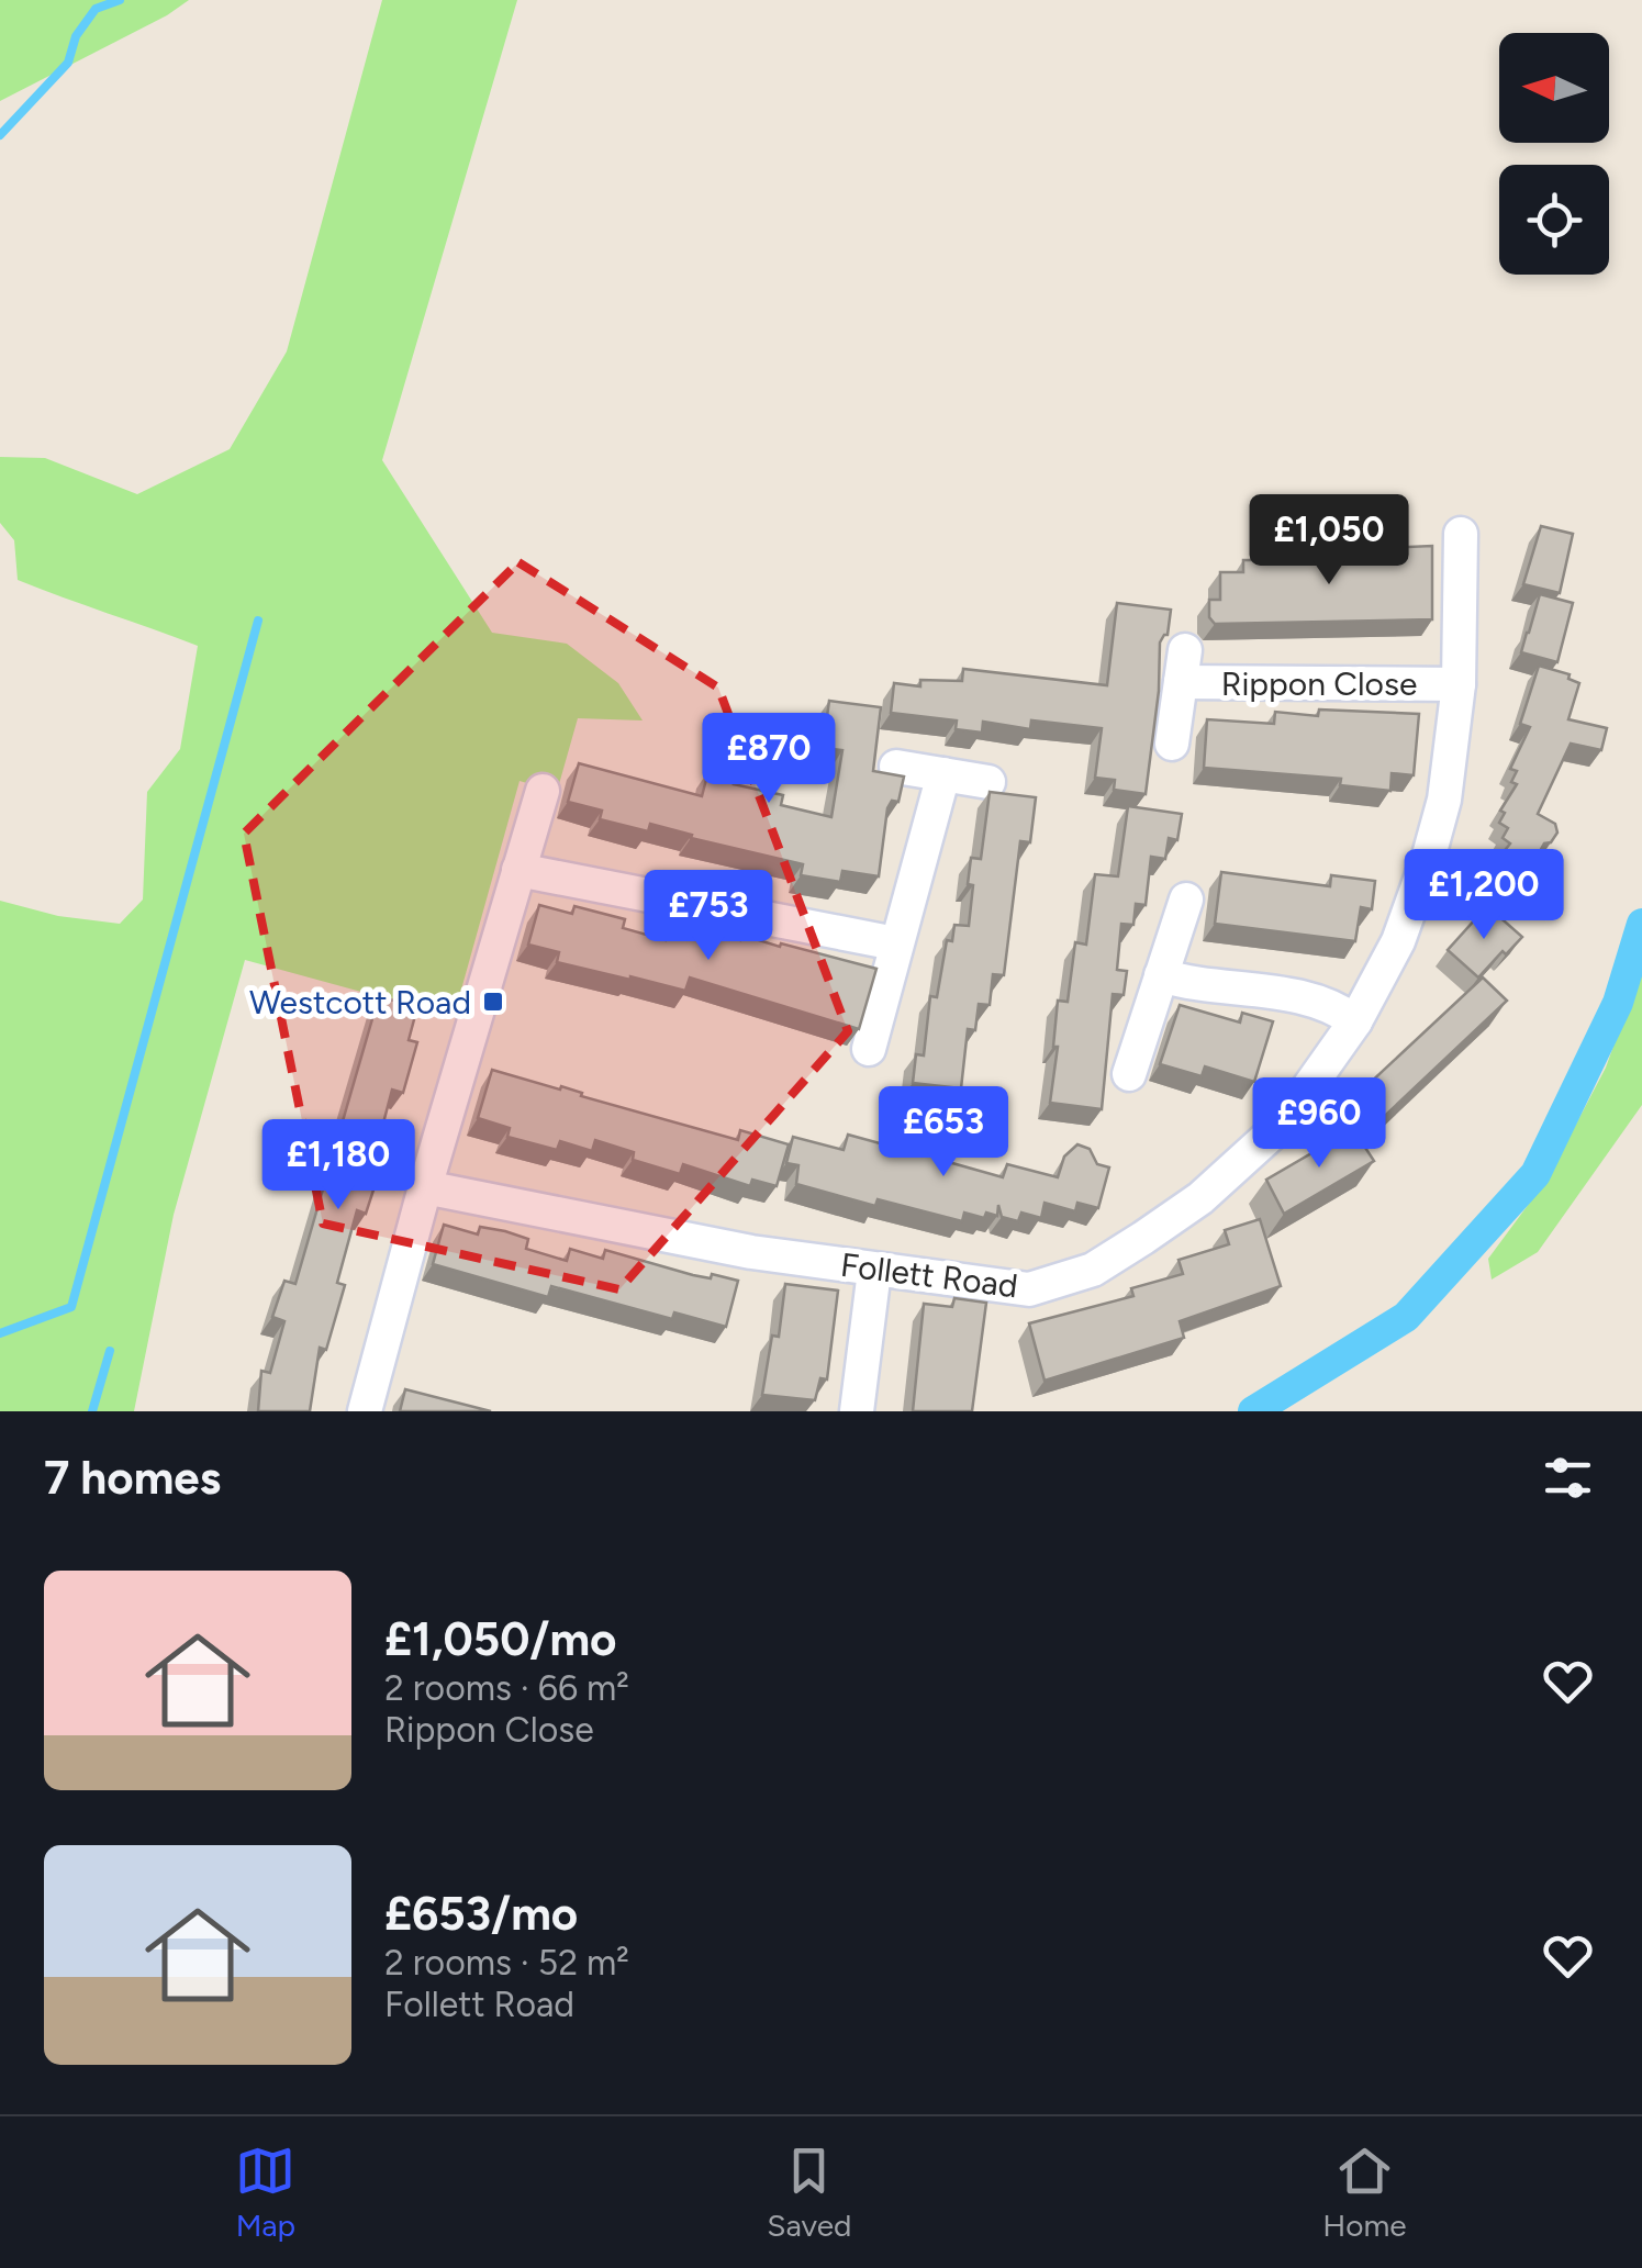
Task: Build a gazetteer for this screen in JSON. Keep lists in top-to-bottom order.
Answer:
{
  "streets": {
    "street": ["Rippon Close", "Follett Road"]
  },
  "crossings": [
    ["Rippon Close", "Follett Road"]
  ],
  "places": {
    "transit": ["Westcott Road"]
  },
  "north": "left",
  "page": {
    "price": [
      "£1,050",
      "£870",
      "£1,200",
      "£753",
      "£960",
      "£653",
      "£1,180"
    ],
    "heading": "7 homes",
    "list": [
      {
        "name": "£1,050/mo",
        "note": "2 rooms · 66 m² · Rippon Close"
      },
      {
        "name": "£653/mo",
        "note": "2 rooms · 52 m² · Follett Road"
      }
    ],
    "tabs": ["Map", "Saved", "Home"]
  }
}
